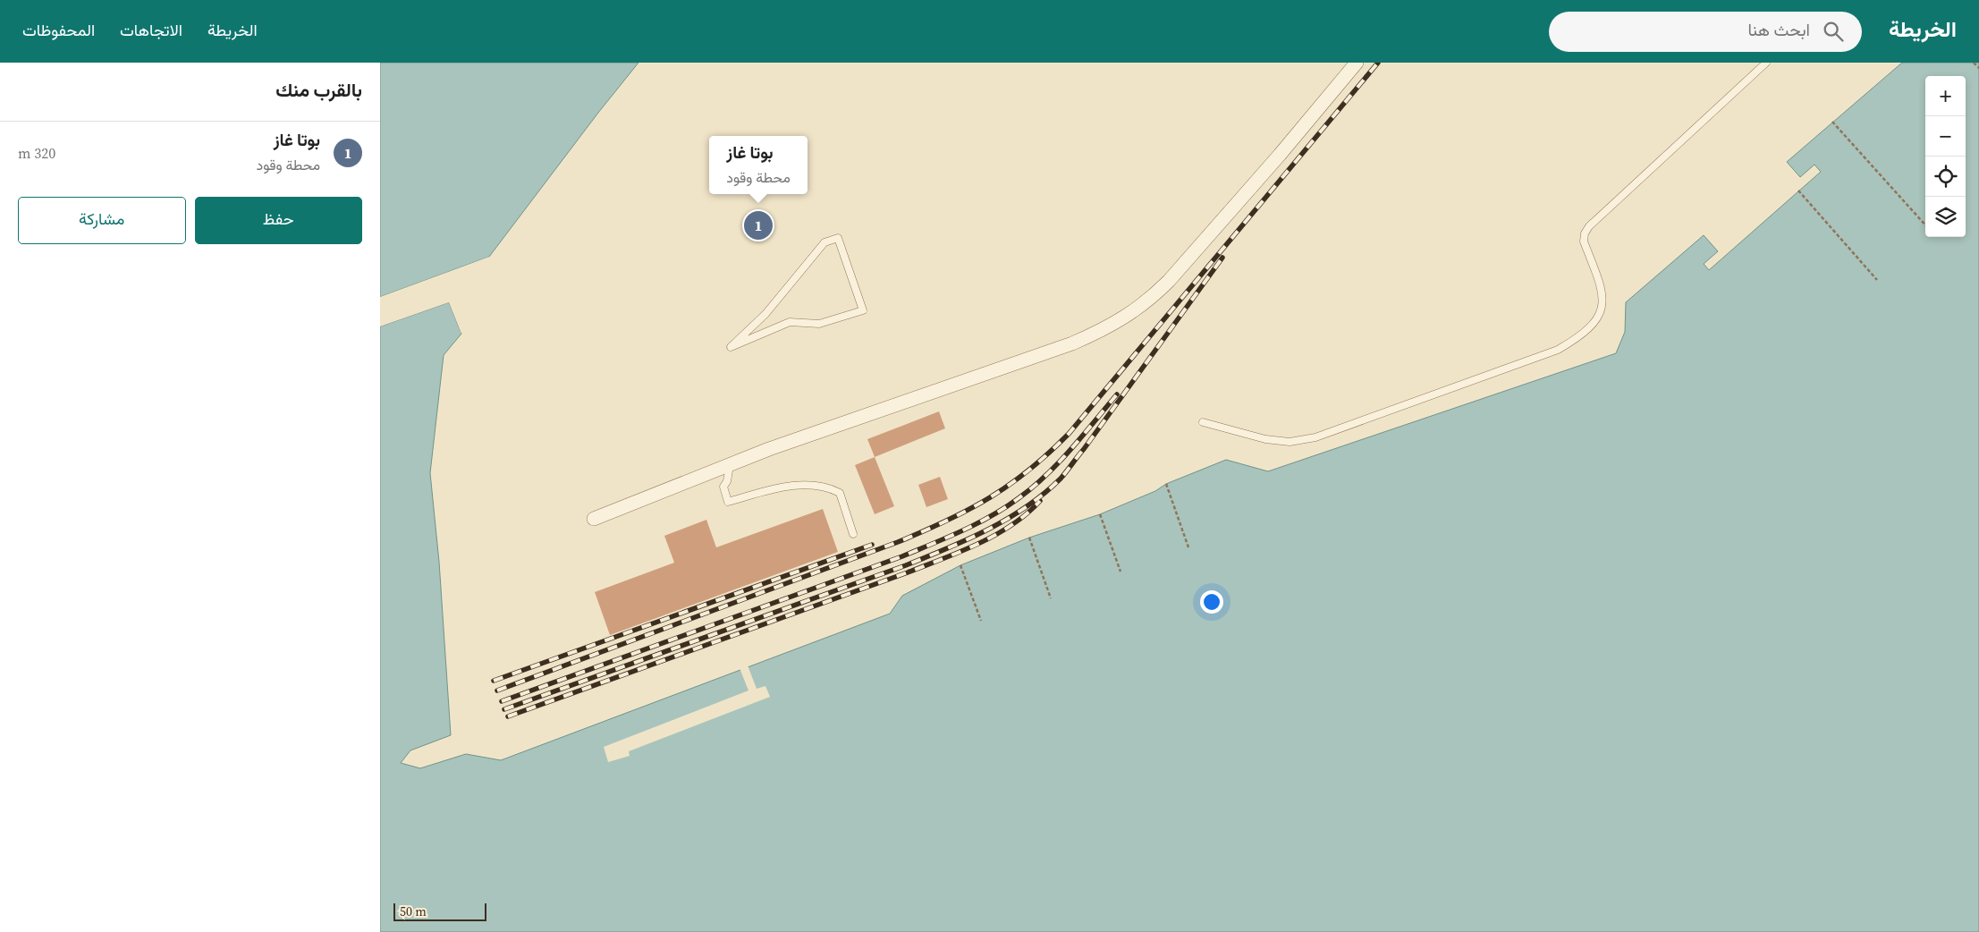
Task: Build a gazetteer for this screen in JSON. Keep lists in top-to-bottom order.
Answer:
{
  "scale_bar": "50 m",
  "page": {
    "header": "الخريطة",
    "search": "ابحث هنا",
    "nav": ["الخريطة", "الاتجاهات", "المحفوظات"],
    "heading": "بالقرب منك",
    "map_buttons": ["+", "−"],
    "list": [
      {
        "mark": "1",
        "name": "بوتا غاز",
        "note": "محطة وقود",
        "value": "320 m"
      }
    ],
    "popup": ["بوتا غاز", "محطة وقود"],
    "buttons": ["حفظ", "مشاركة"],
    "pins": "1",
    "scale": "50 m"
  }
}
